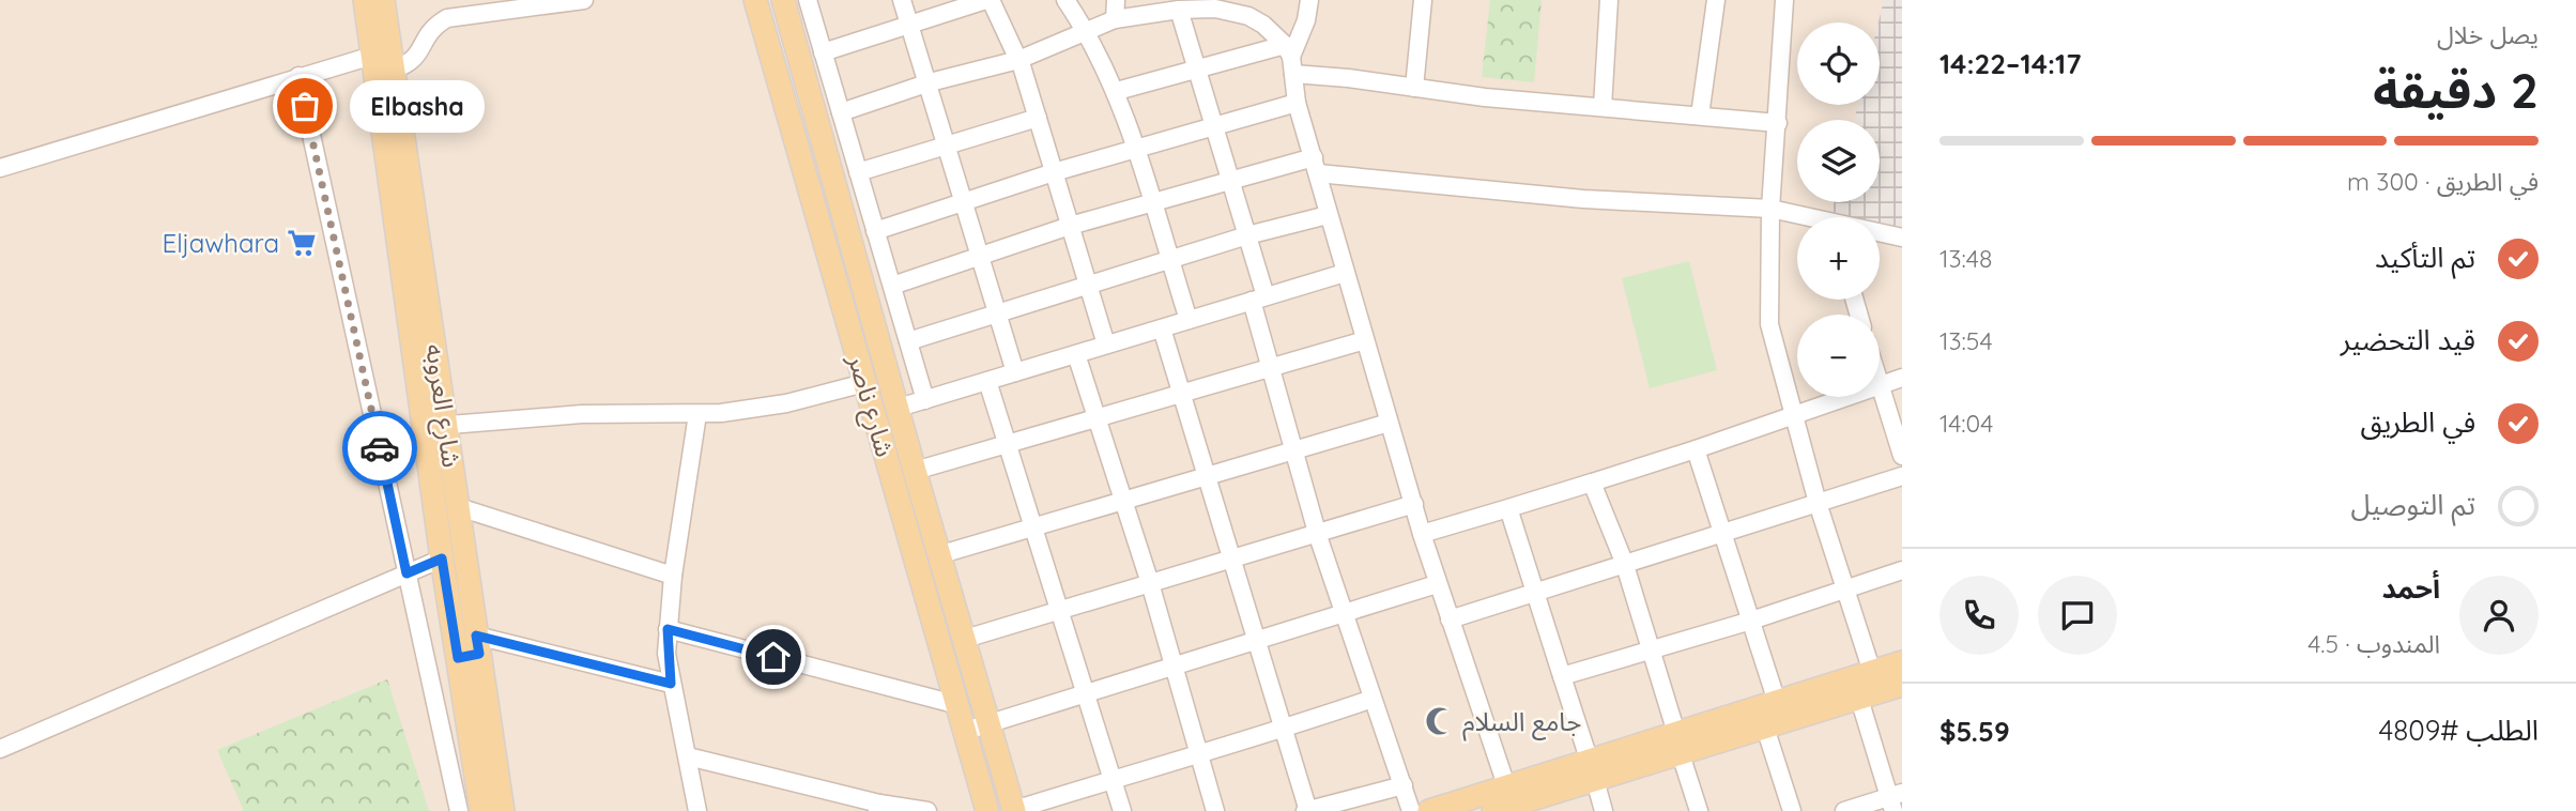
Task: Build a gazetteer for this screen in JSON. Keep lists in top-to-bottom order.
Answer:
{
  "streets": {
    "main road": ["شارع العروبه", "شارع ناصر"]
  },
  "places": {
    "other": ["Elbasha"],
    "supermarket": ["Eljawhara"],
    "mosque": ["جامع السلام"]
  },
  "page": {
    "heading": ["2 دقيقة", "يصل خلال", "14:17–14:22"],
    "panel": [
      "أحمد",
      "المندوب · 4.5",
      "الطلب #4809",
      "$5.59"
    ],
    "map_buttons": ["+", "−"],
    "bubble": "Elbasha",
    "bar": "في الطريق · 300 m",
    "list": [
      ["تم التأكيد", "13:48"],
      ["قيد التحضير", "13:54"],
      ["في الطريق", "14:04"],
      "تم التوصيل"
    ]
  }
}
